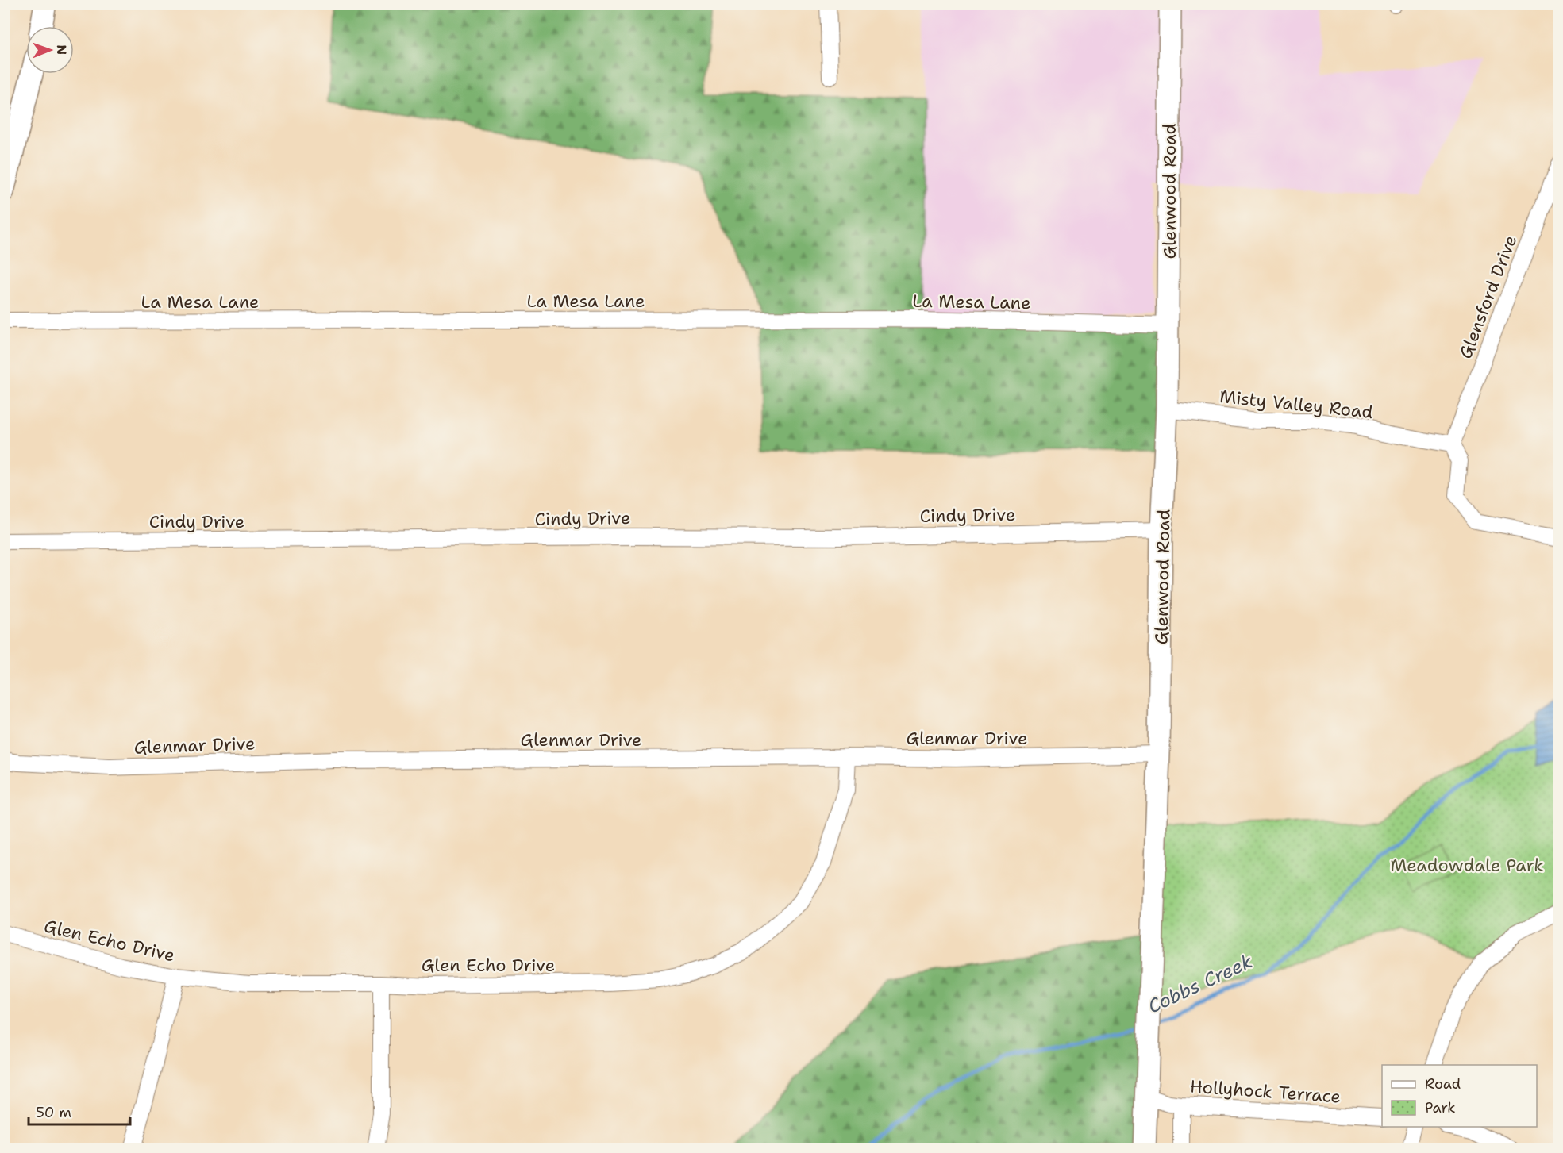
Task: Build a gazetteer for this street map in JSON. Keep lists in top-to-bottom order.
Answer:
{
  "streets": {
    "main road": ["Glenwood Road"],
    "street": [
      "Glensford Drive",
      "La Mesa Lane",
      "Misty Valley Road",
      "Cindy Drive",
      "Glenmar Drive",
      "Glen Echo Drive",
      "Hollyhock Terrace"
    ]
  },
  "crossings": [
    ["Glenwood Road", "La Mesa Lane"],
    ["Glenwood Road", "Misty Valley Road"],
    ["Glenwood Road", "Cindy Drive"],
    ["Glenwood Road", "Glenmar Drive"],
    ["Glenwood Road", "Hollyhock Terrace"],
    ["Glensford Drive", "Misty Valley Road"],
    ["Glenmar Drive", "Glen Echo Drive"]
  ],
  "water": ["Cobbs Creek"],
  "parks": ["Meadowdale Park"],
  "legend": ["Road", "Park"],
  "scale_bar": "50 m",
  "north": "right"
}
